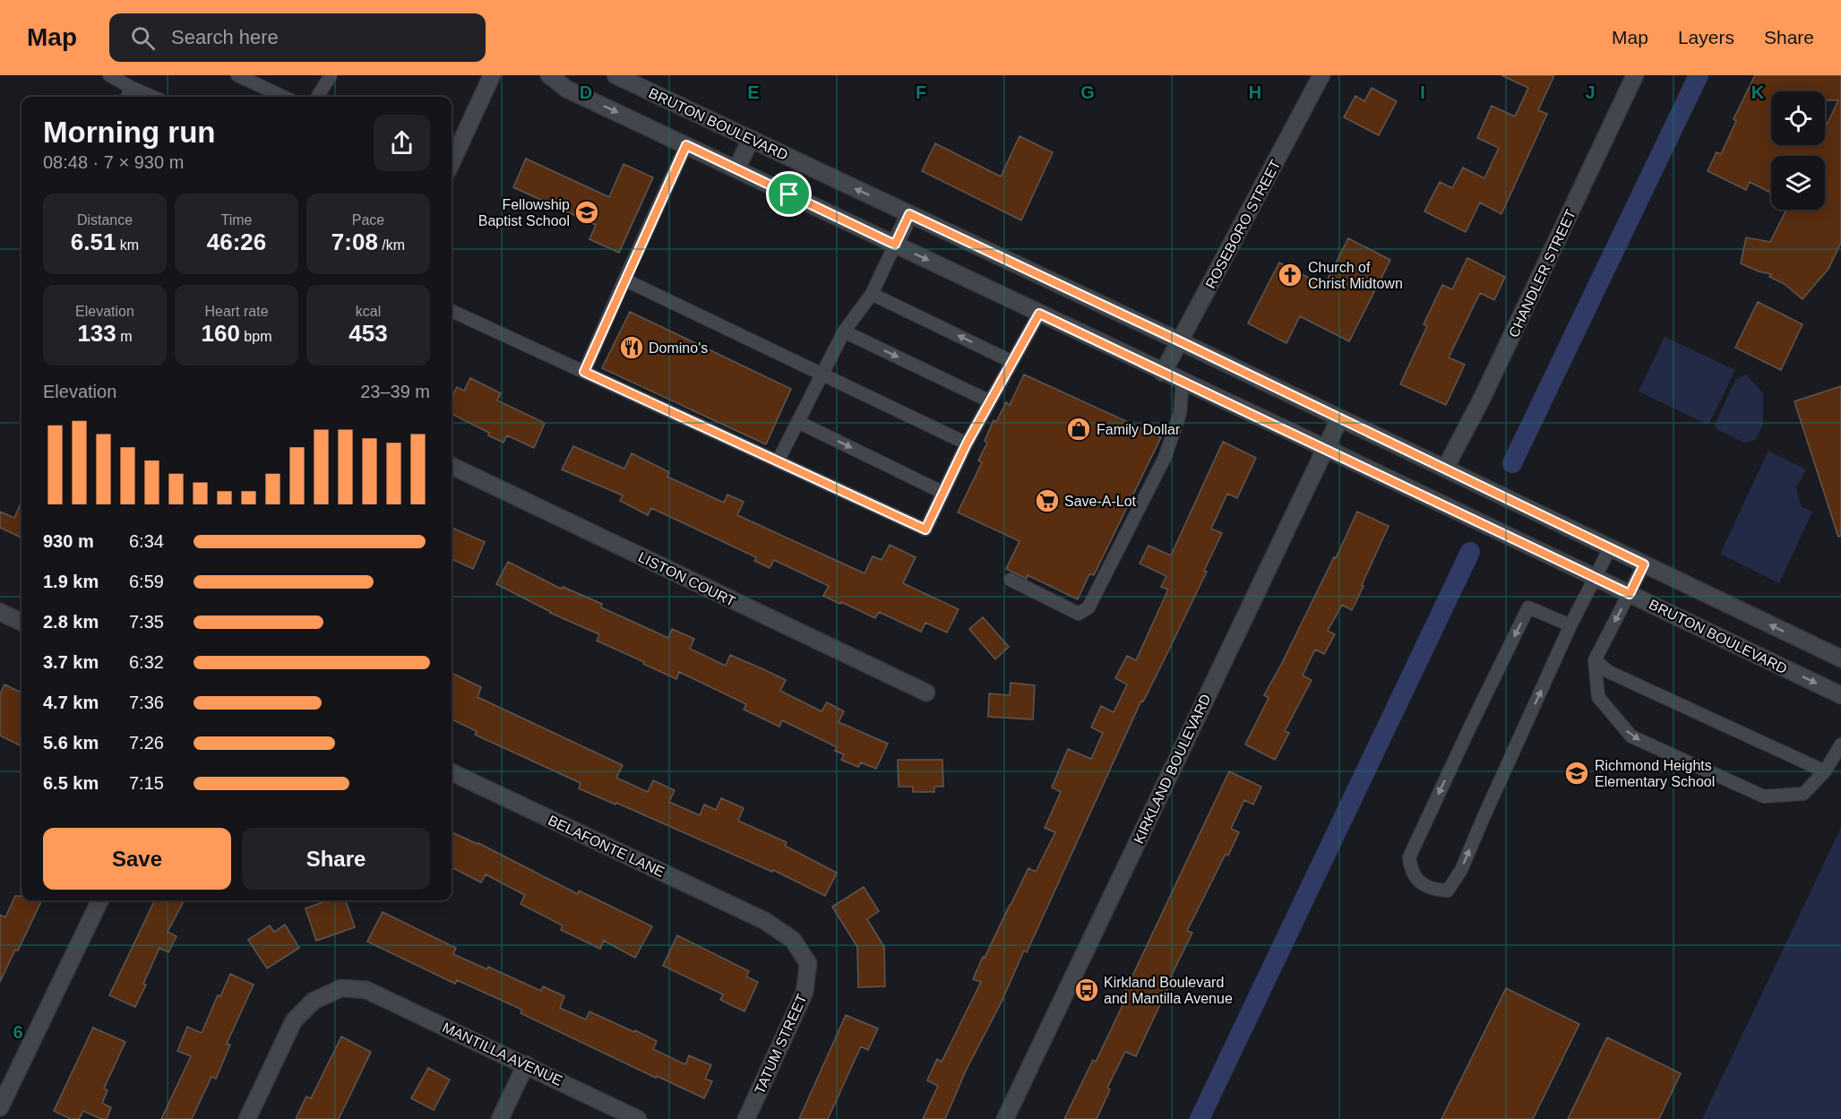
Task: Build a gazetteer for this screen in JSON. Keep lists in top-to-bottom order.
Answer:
{
  "streets": {
    "street": [
      "BRUTON BOULEVARD",
      "ROSEBORO STREET",
      "CHANDLER STREET",
      "LISTON COURT",
      "KIRKLAND BOULEVARD",
      "BELAFONTE LANE",
      "TATUM STREET",
      "MANTILLA AVENUE"
    ]
  },
  "crossings": [
    ["BRUTON BOULEVARD", "ROSEBORO STREET"],
    ["BRUTON BOULEVARD", "CHANDLER STREET"],
    ["BRUTON BOULEVARD", "KIRKLAND BOULEVARD"],
    ["BELAFONTE LANE", "TATUM STREET"]
  ],
  "places": {
    "school or university": ["Fellowship Baptist School", "Richmond Heights Elementary School"],
    "church": ["Church of Christ Midtown"],
    "restaurant": ["Domino's"],
    "shop": ["Family Dollar"],
    "supermarket": ["Save-A-Lot"],
    "bus stop": ["Kirkland Boulevard and Mantilla Avenue"]
  },
  "page": {
    "header": "Map",
    "search": "Search here",
    "nav": ["Map", "Layers", "Share"],
    "heading": ["Morning run", "08:48 · 7 × 930 m"],
    "stats": [
      ["Distance", "6.51 km"],
      ["Time", "46:26"],
      ["Pace", "7:08 /km"],
      ["Elevation", "133 m"],
      ["Heart rate", "160 bpm"],
      ["kcal", "453"]
    ],
    "chart": ["Elevation", "23–39 m"],
    "list": [
      {
        "name": "930 m",
        "note": "6:34"
      },
      {
        "name": "1.9 km",
        "note": "6:59"
      },
      {
        "name": "2.8 km",
        "note": "7:35"
      },
      {
        "name": "3.7 km",
        "note": "6:32"
      },
      {
        "name": "4.7 km",
        "note": "7:36"
      },
      {
        "name": "5.6 km",
        "note": "7:26"
      },
      {
        "name": "6.5 km",
        "note": "7:15"
      }
    ],
    "buttons": ["Save", "Share"]
  },
  "grid": {
    "columns": [
      "D",
      "E",
      "F",
      "G",
      "H",
      "I",
      "J",
      "K"
    ],
    "rows": ["6"]
  }
}
